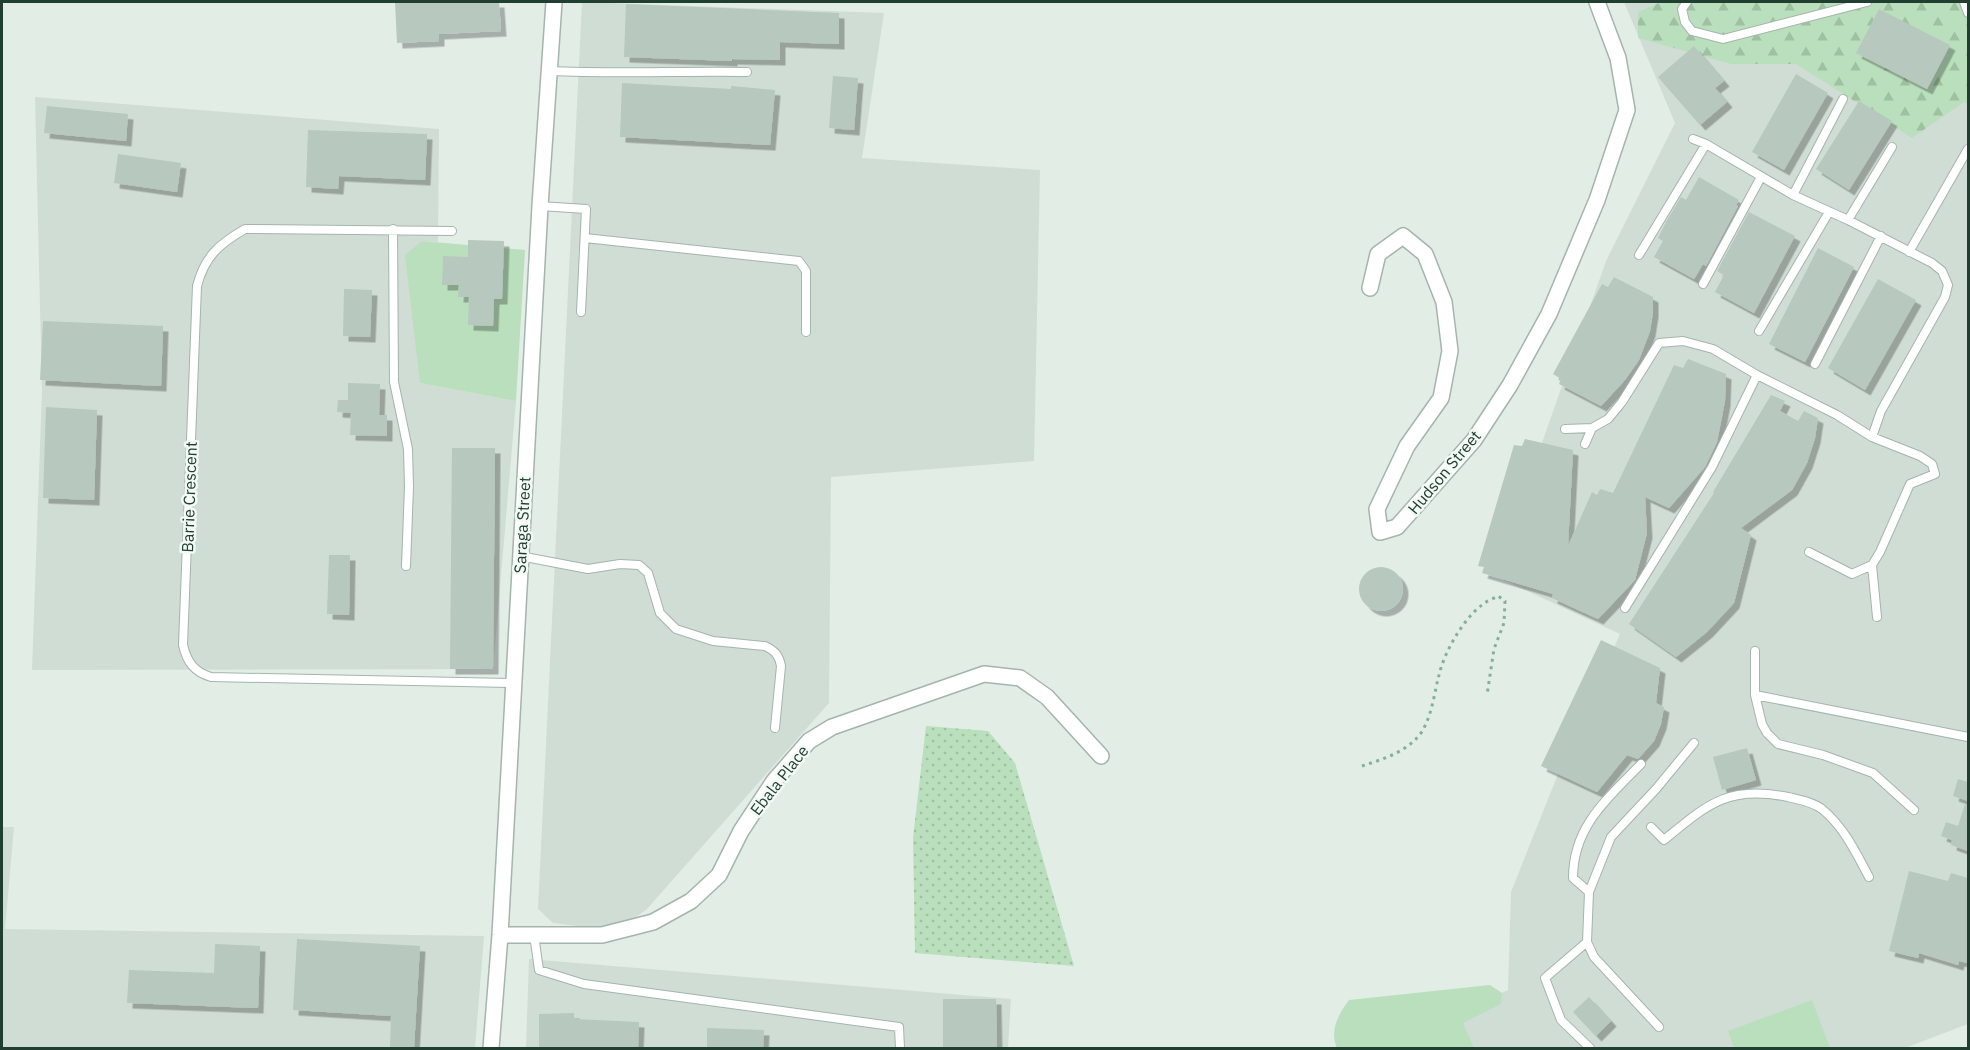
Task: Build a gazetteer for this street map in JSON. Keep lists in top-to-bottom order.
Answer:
{
  "streets": {
    "street": ["Hudson Street", "Saraga Street", "Ebala Place"],
    "lane": ["Barrie Crescent"]
  },
  "crossings": [
    ["Barrie Crescent", "Saraga Street"],
    ["Saraga Street", "Ebala Place"]
  ]
}
